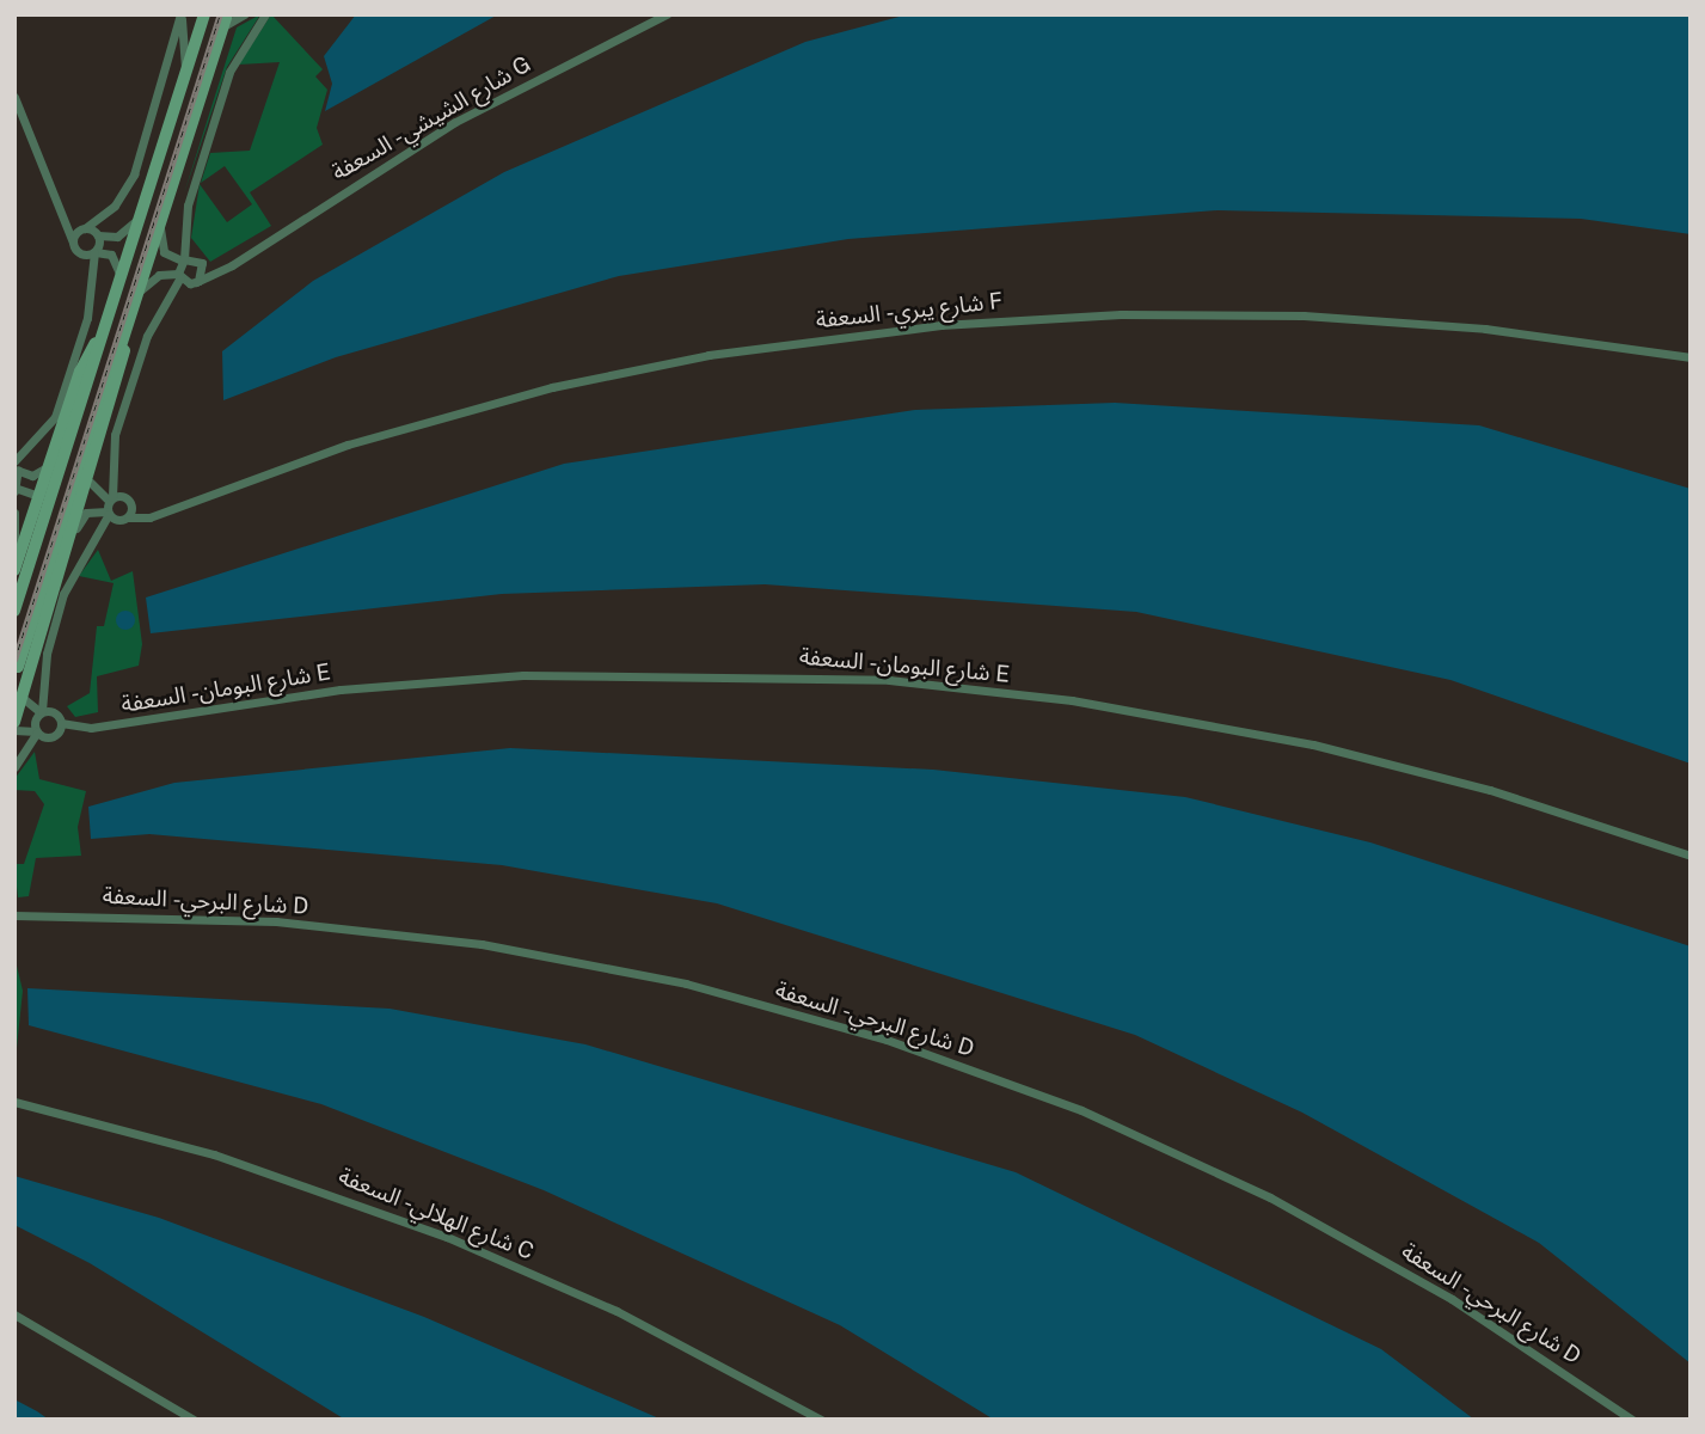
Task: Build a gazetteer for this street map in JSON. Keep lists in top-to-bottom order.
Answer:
{
  "streets": {
    "street": [
      "شارع الشيشي - السعفة G",
      "شارع يبري - السعفة F",
      "شارع البومان - السعفة E",
      "شارع البرحي - السعفة D",
      "شارع الهلالي - السعفة C"
    ]
  }
}
